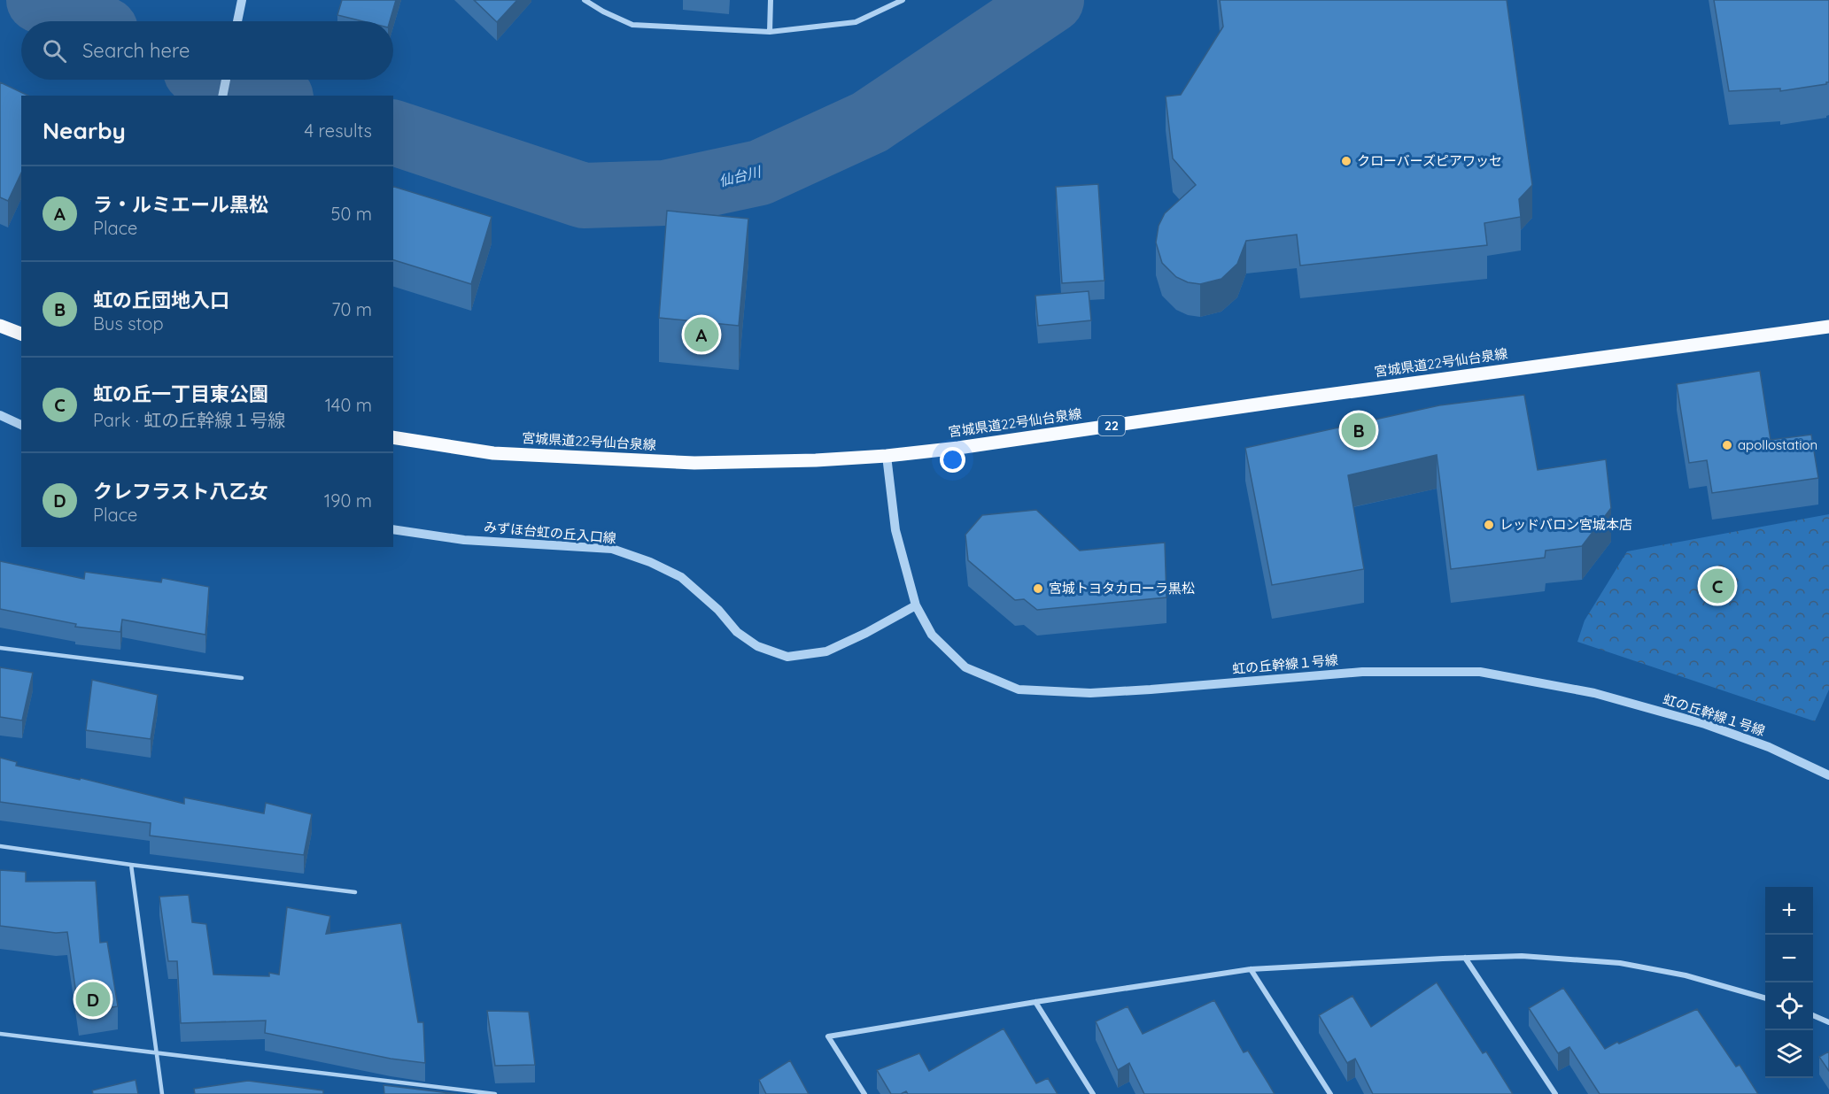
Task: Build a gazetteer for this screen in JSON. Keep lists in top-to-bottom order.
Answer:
{
  "streets": {
    "main road": ["宮城県道22号仙台泉線", "22"],
    "street": ["みずほ台虹の丘入口線", "虹の丘幹線１号線"]
  },
  "crossings": [
    ["宮城県道22号仙台泉線", "虹の丘幹線１号線"],
    ["みずほ台虹の丘入口線", "虹の丘幹線１号線"]
  ],
  "water": ["仙台川"],
  "places": [
    "クローバーズピアワッセ",
    "apollostation",
    "レッドバロン宮城本店",
    "宮城トヨタカローラ黒松"
  ],
  "page": {
    "search": "Search here",
    "heading": ["Nearby", "4 results"],
    "list": [
      {
        "mark": "A",
        "name": "ラ・ルミエール黒松",
        "note": "Place",
        "value": "50 m"
      },
      {
        "mark": "B",
        "name": "虹の丘団地入口",
        "note": "Bus stop",
        "value": "70 m"
      },
      {
        "mark": "C",
        "name": "虹の丘一丁目東公園",
        "note": "Park · 虹の丘幹線１号線",
        "value": "140 m"
      },
      {
        "mark": "D",
        "name": "クレフラスト八乙女",
        "note": "Place",
        "value": "190 m"
      }
    ],
    "pins": [
      "A",
      "B",
      "C",
      "D"
    ],
    "map_buttons": ["+", "−"]
  }
}
